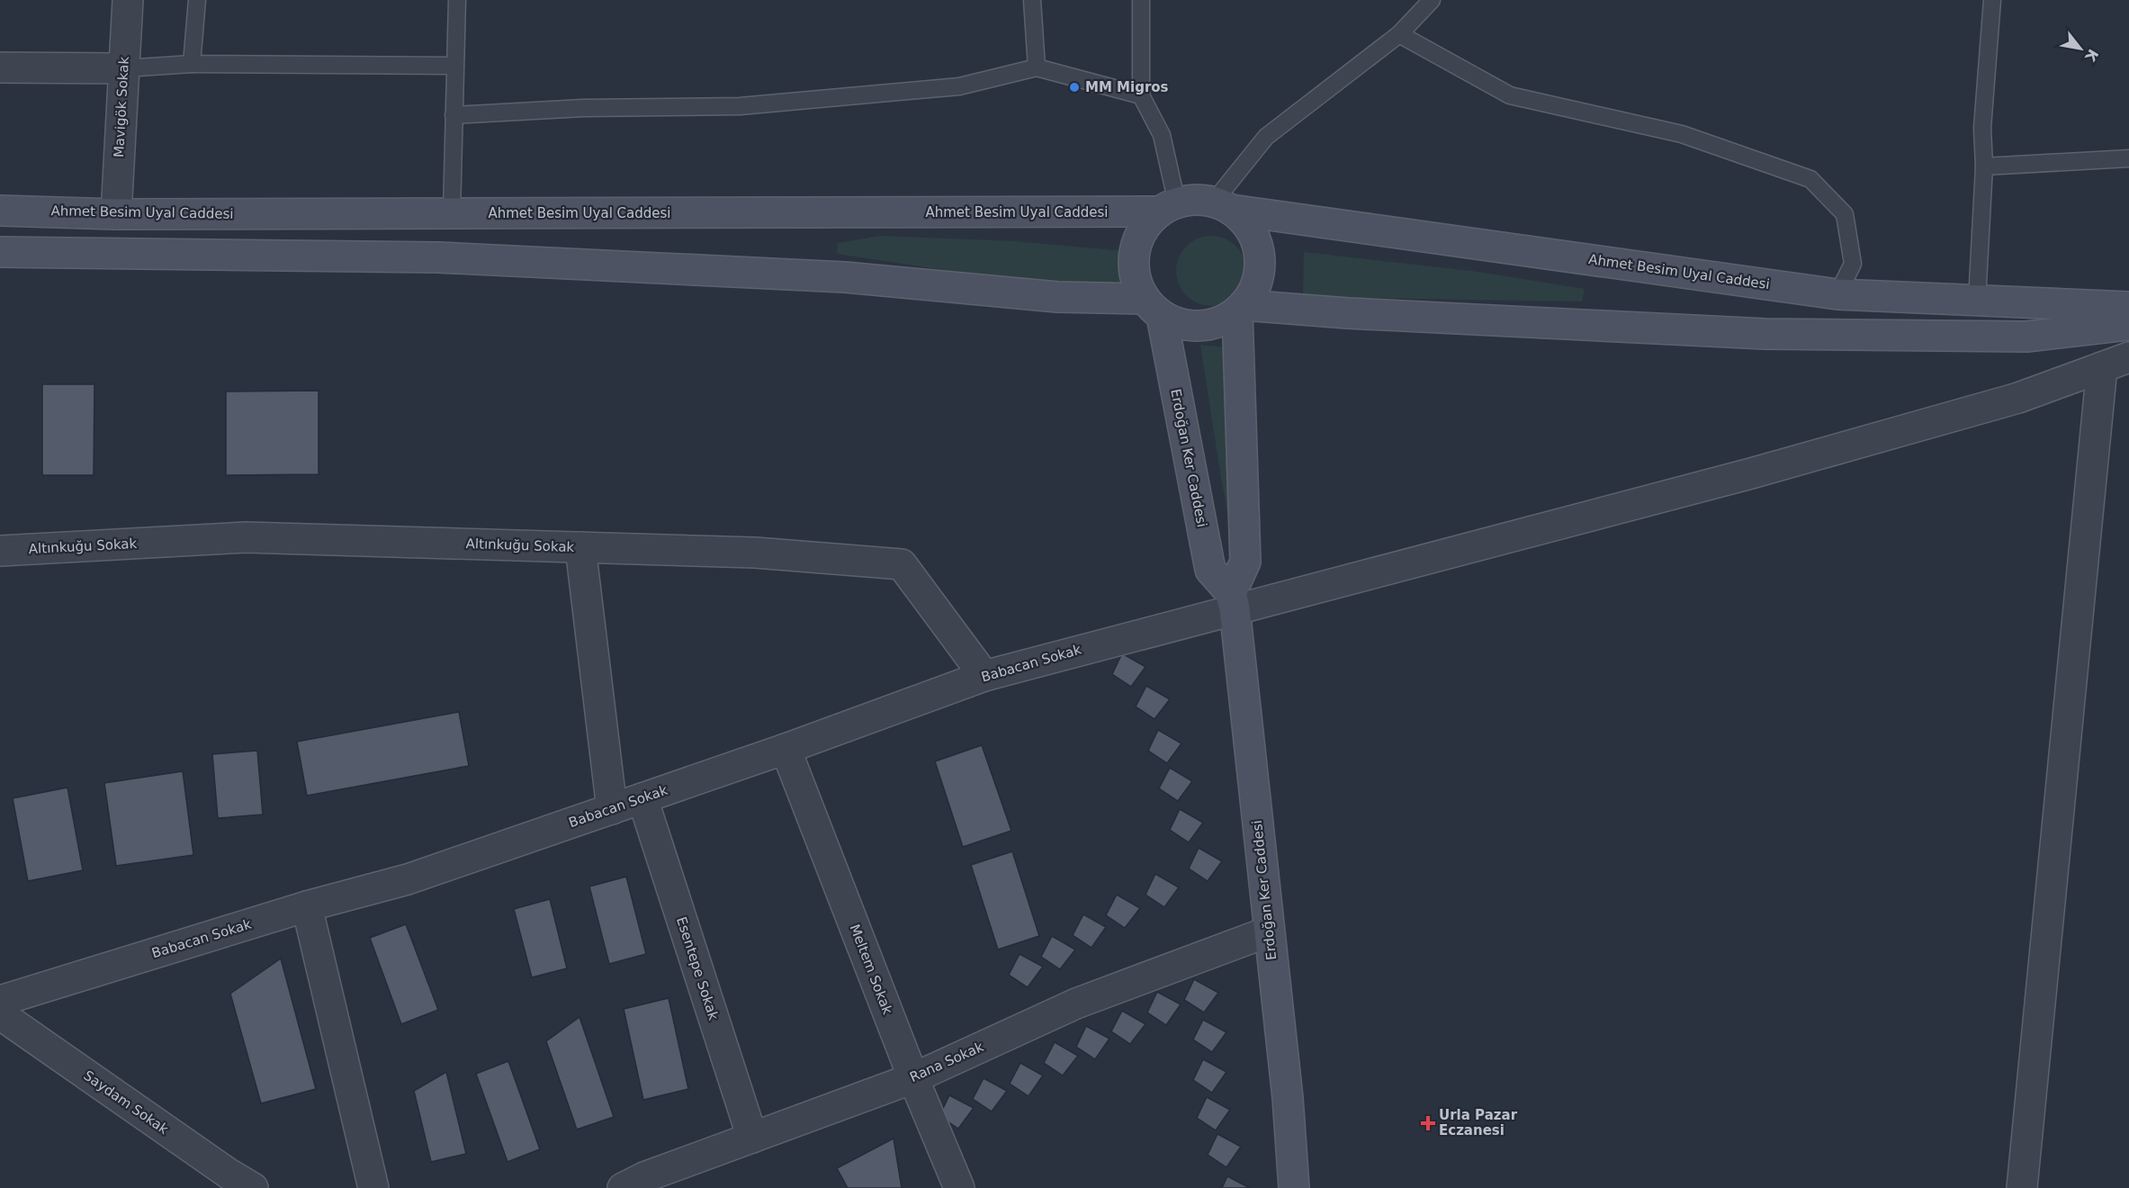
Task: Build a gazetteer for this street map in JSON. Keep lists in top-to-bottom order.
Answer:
{
  "streets": {
    "main road": ["Ahmet Besim Uyal Caddesi", "Erdoğan Ker Caddesi"],
    "street": [
      "Mavigök Sokak",
      "Altınkuğu Sokak",
      "Babacan Sokak",
      "Esentepe Sokak",
      "Meltem Sokak",
      "Rana Sokak",
      "Saydam Sokak"
    ]
  },
  "crossings": [
    ["Mavigök Sokak", "Ahmet Besim Uyal Caddesi"],
    ["Ahmet Besim Uyal Caddesi", "Erdoğan Ker Caddesi"],
    ["Erdoğan Ker Caddesi", "Babacan Sokak"],
    ["Erdoğan Ker Caddesi", "Rana Sokak"],
    ["Altınkuğu Sokak", "Babacan Sokak"],
    ["Babacan Sokak", "Esentepe Sokak"],
    ["Babacan Sokak", "Meltem Sokak"],
    ["Esentepe Sokak", "Rana Sokak"],
    ["Meltem Sokak", "Rana Sokak"]
  ],
  "places": {
    "other": ["MM Migros"],
    "health": ["Urla Pazar Eczanesi"]
  },
  "north": "bottom right"
}
